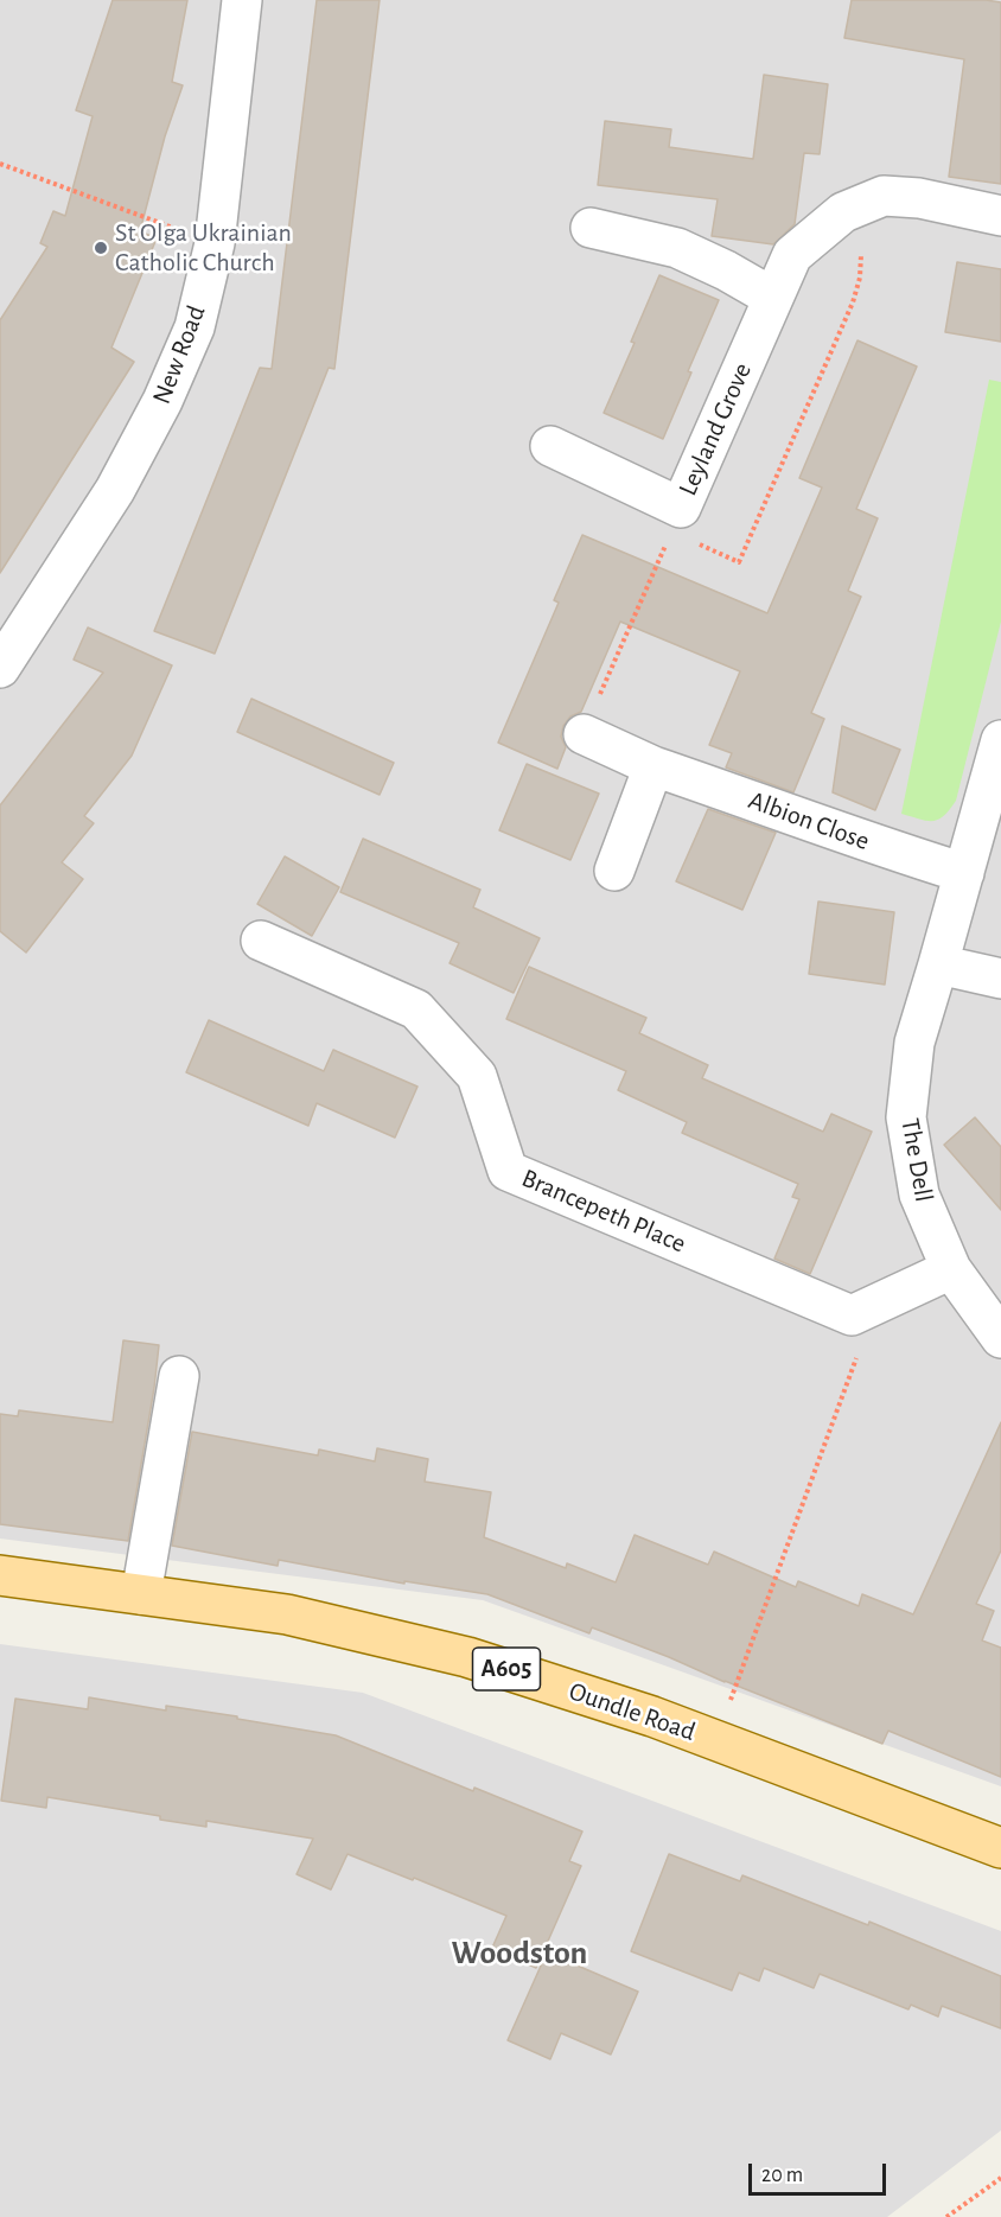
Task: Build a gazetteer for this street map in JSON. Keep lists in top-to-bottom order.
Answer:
{
  "streets": {
    "main road": ["A605", "Oundle Road"],
    "street": [
      "New Road",
      "Leyland Grove",
      "Albion Close",
      "The Dell",
      "Brancepeth Place"
    ]
  },
  "crossings": [
    ["Albion Close", "The Dell"],
    ["The Dell", "Brancepeth Place"]
  ],
  "districts": ["Woodston"],
  "places": ["St Olga Ukrainian Catholic Church"],
  "scale_bar": "20 m"
}
